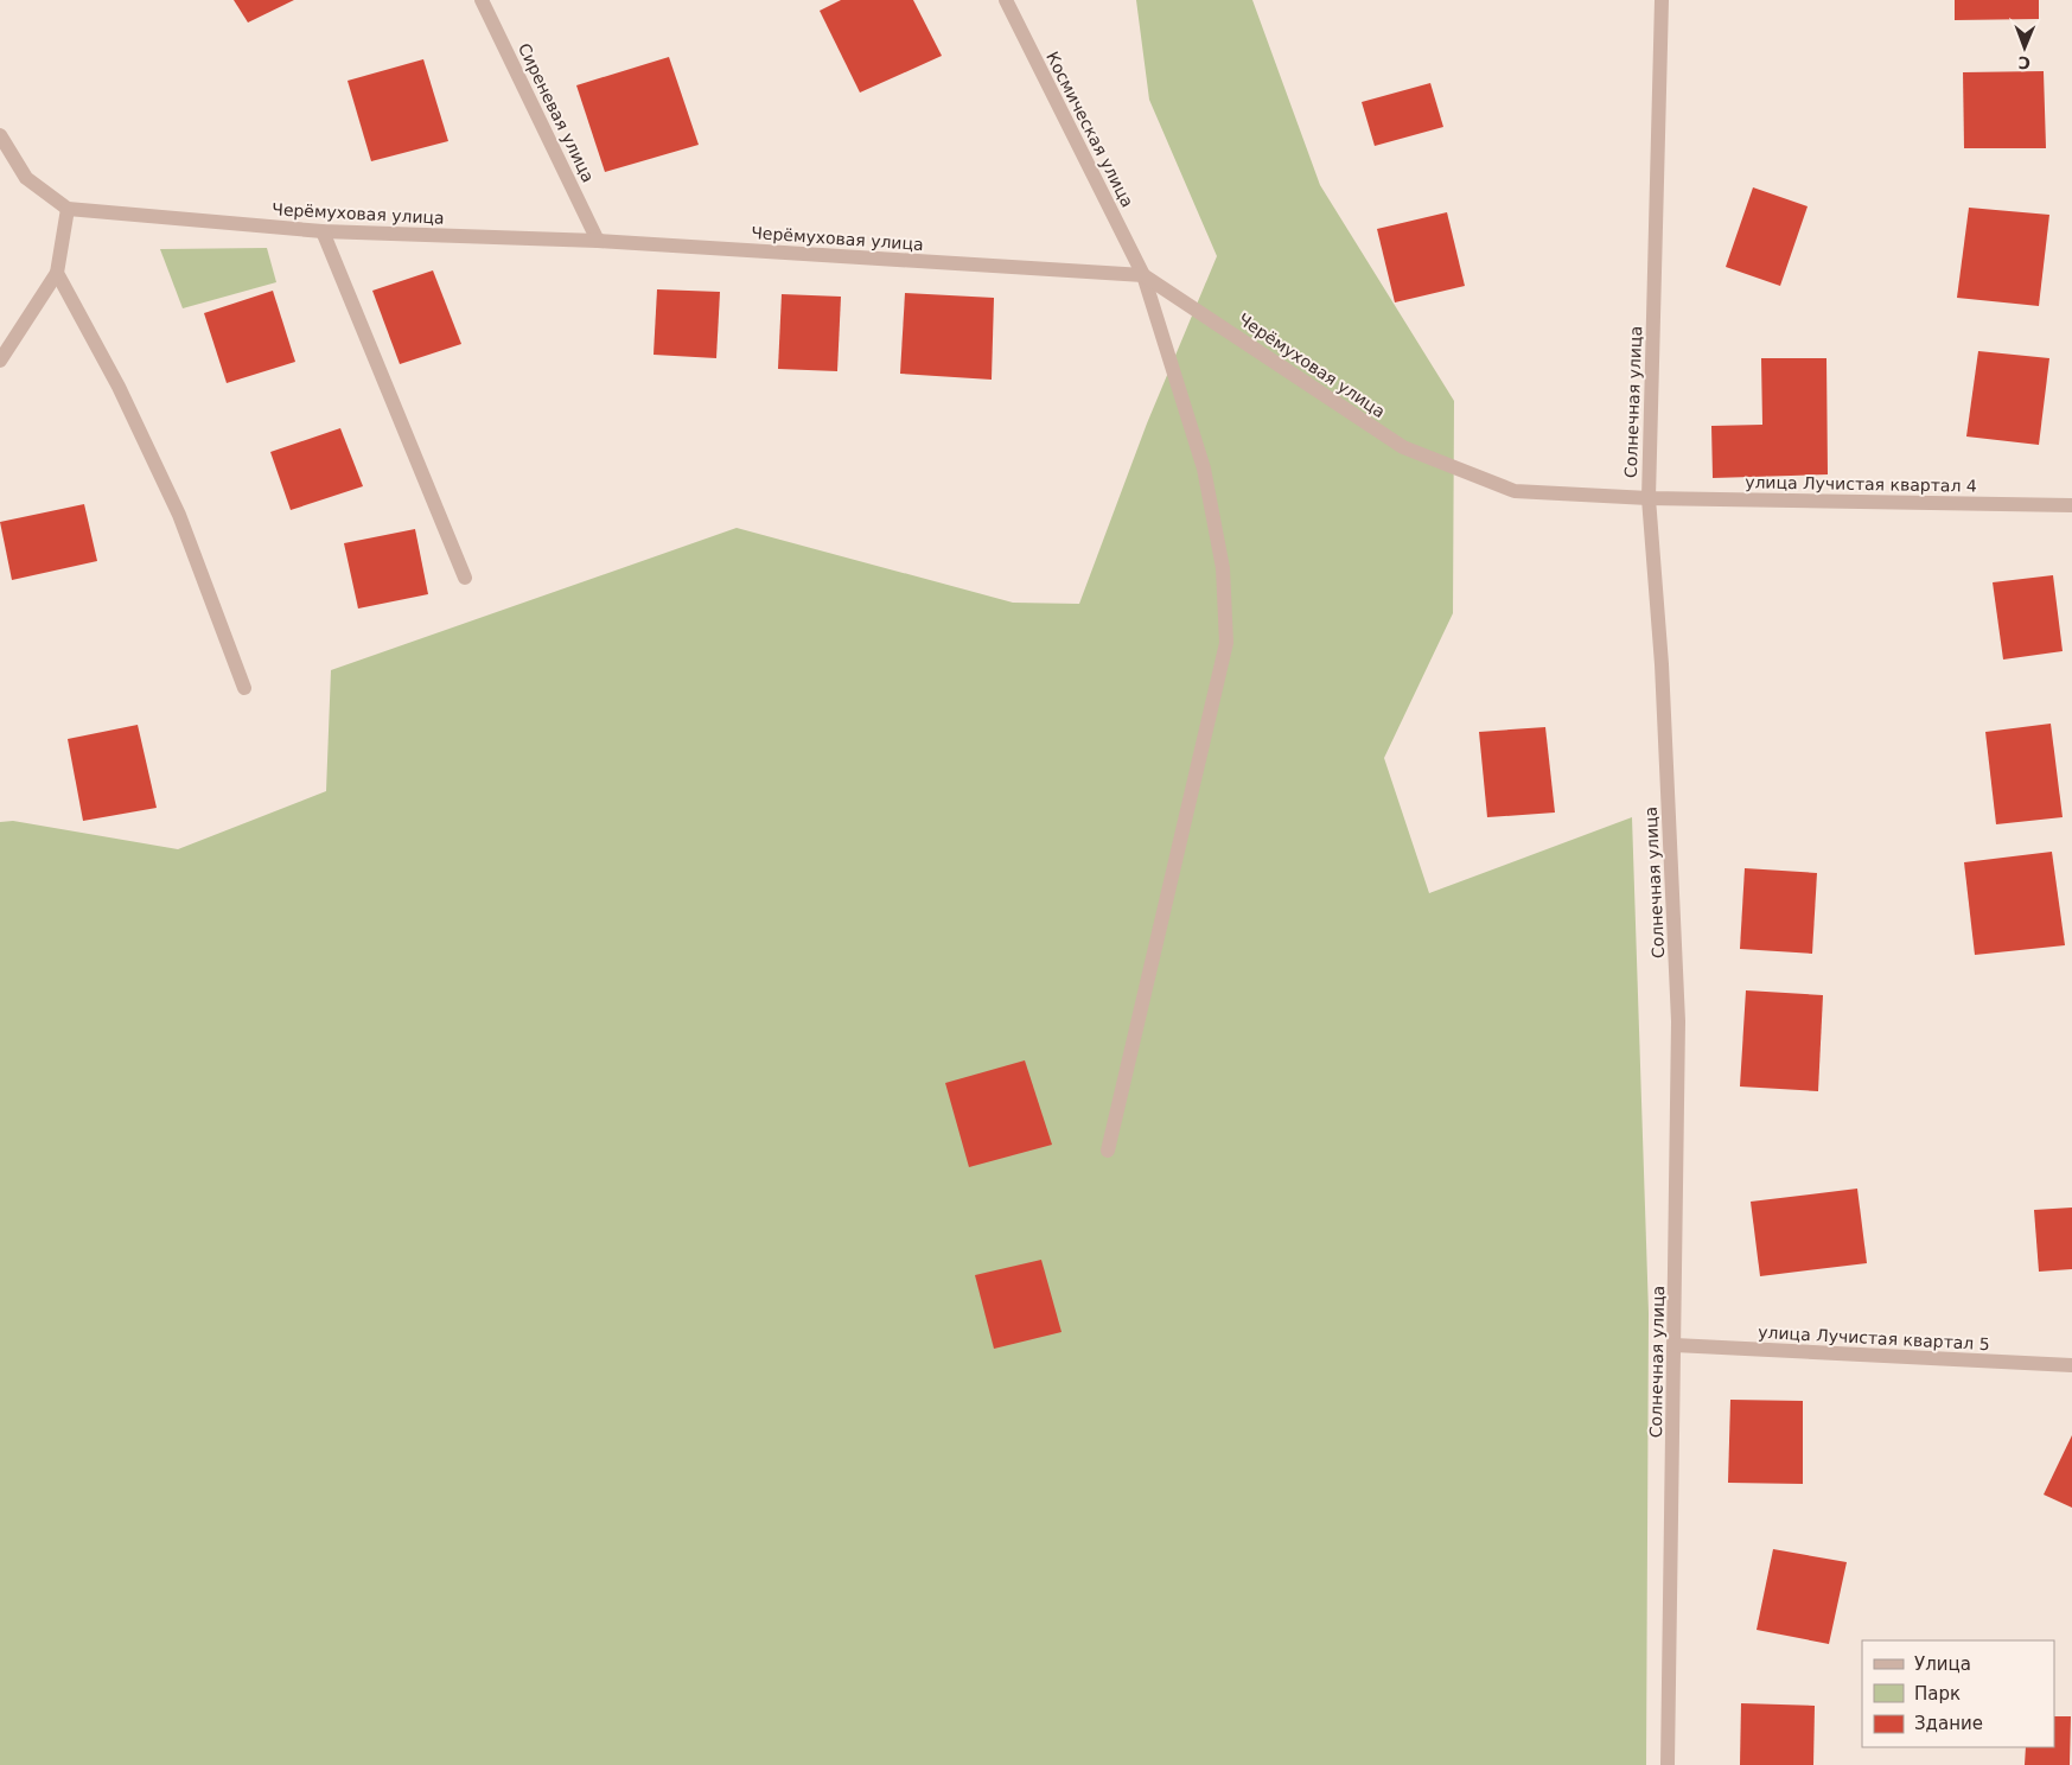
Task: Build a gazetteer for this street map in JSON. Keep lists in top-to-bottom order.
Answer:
{
  "streets": {
    "street": [
      "Сиреневая улица",
      "Космическая улица",
      "Черёмуховая улица",
      "Солнечная улица",
      "улица Лучистая квартал 4",
      "улица Лучистая квартал 5"
    ]
  },
  "crossings": [
    ["Сиреневая улица", "Черёмуховая улица"],
    ["Космическая улица", "Черёмуховая улица"],
    ["Черёмуховая улица", "Солнечная улица"],
    ["Черёмуховая улица", "улица Лучистая квартал 4"],
    ["Солнечная улица", "улица Лучистая квартал 4"],
    ["Солнечная улица", "улица Лучистая квартал 5"]
  ],
  "legend": ["Улица", "Парк", "Здание"],
  "north": "bottom"
}
